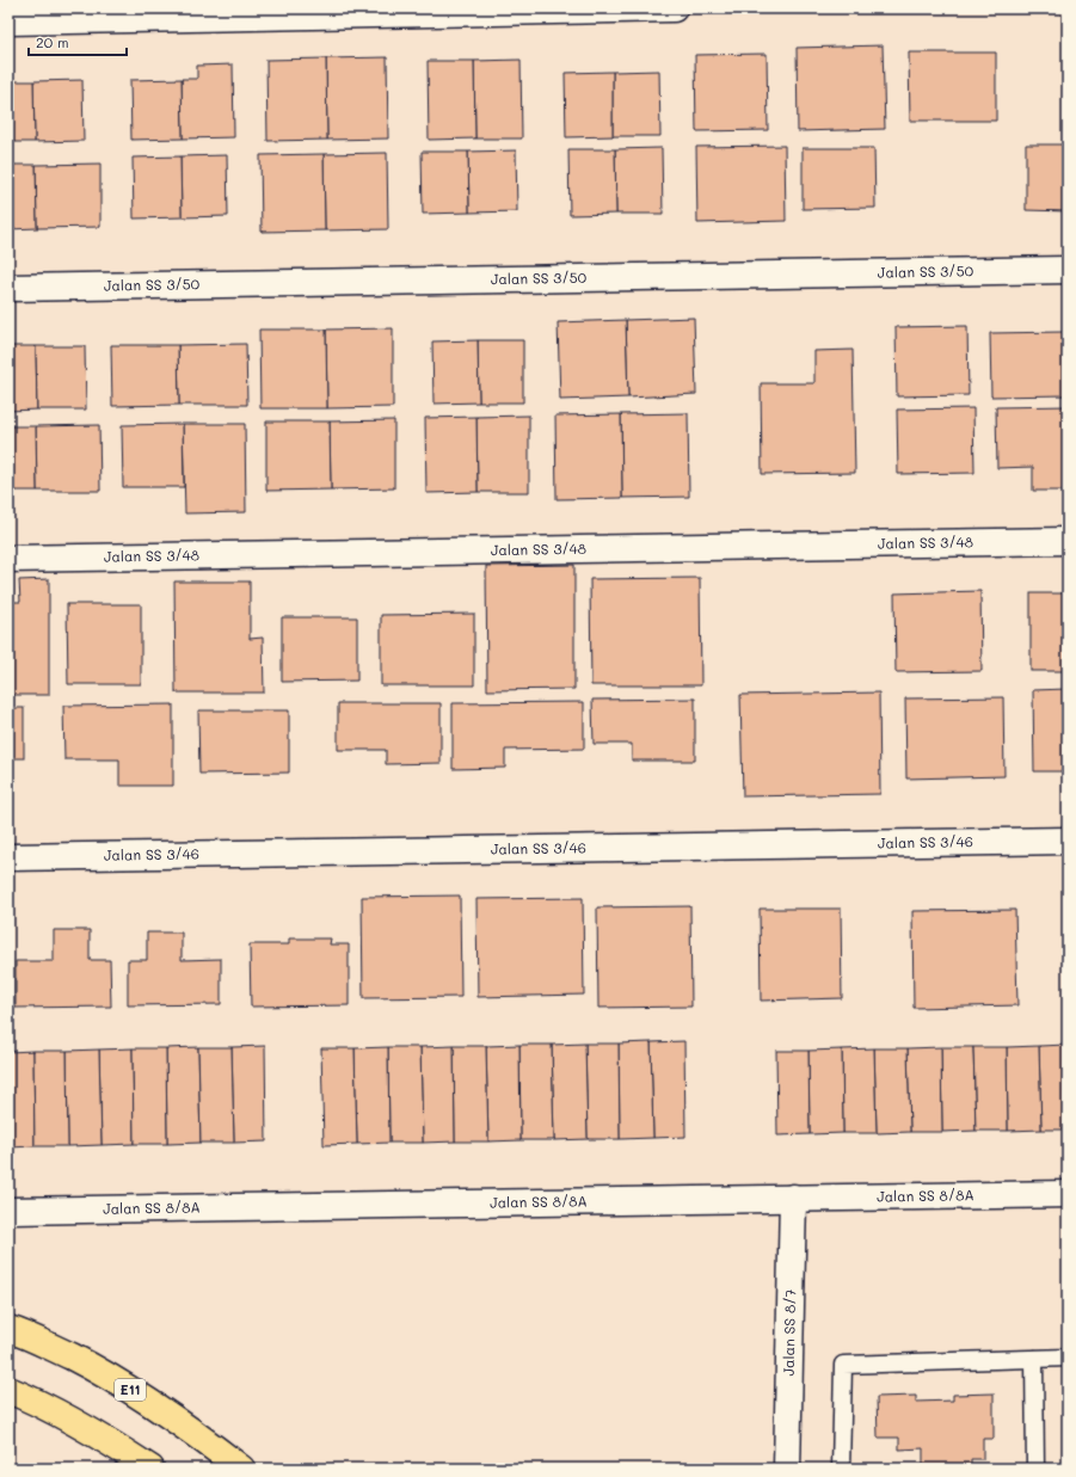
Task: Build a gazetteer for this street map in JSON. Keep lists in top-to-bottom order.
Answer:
{
  "streets": {
    "highway": ["E11"],
    "street": [
      "Jalan SS 3/50",
      "Jalan SS 3/48",
      "Jalan SS 3/46",
      "Jalan SS 8/8A",
      "Jalan SS 8/7"
    ]
  },
  "crossings": [
    ["Jalan SS 8/8A", "Jalan SS 8/7"]
  ],
  "scale_bar": "20 m"
}
